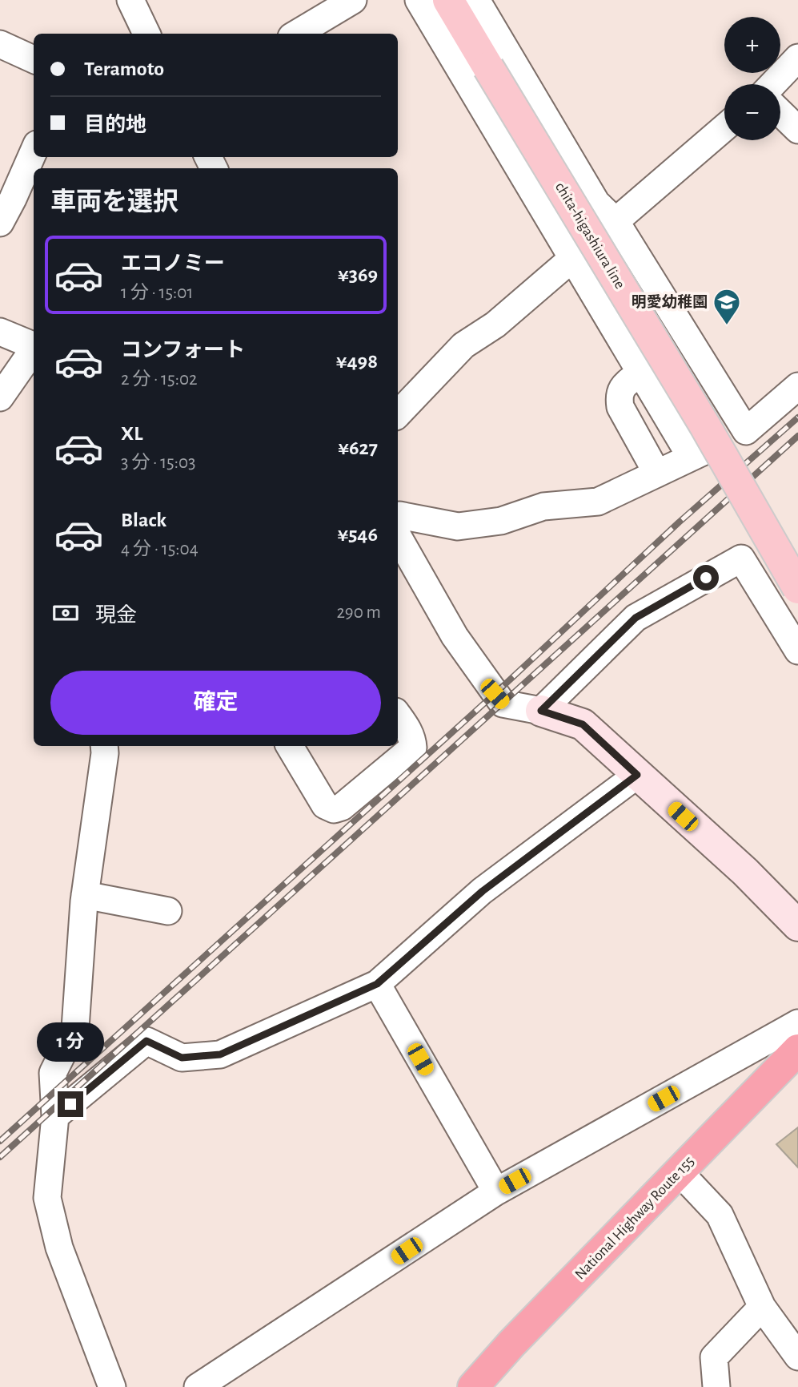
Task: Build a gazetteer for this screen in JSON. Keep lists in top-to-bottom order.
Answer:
{
  "streets": {
    "highway": ["National Highway Route 155"],
    "main road": ["chita-higashiura line"]
  },
  "places": {
    "school or university": ["明愛幼稚園"]
  },
  "page": {
    "map_buttons": ["+", "−"],
    "banner": ["Teramoto", "目的地"],
    "heading": "車両を選択",
    "list": [
      {
        "name": "エコノミー",
        "note": "1 分 · 15:01",
        "value": "¥369"
      },
      {
        "name": "コンフォート",
        "note": "2 分 · 15:02",
        "value": "¥498"
      },
      {
        "name": "XL",
        "note": "3 分 · 15:03",
        "value": "¥627"
      },
      {
        "name": "Black",
        "note": "4 分 · 15:04",
        "value": "¥546"
      }
    ],
    "pay": ["現金", "290 m"],
    "buttons": "確定",
    "bubble": "1 分"
  }
}
